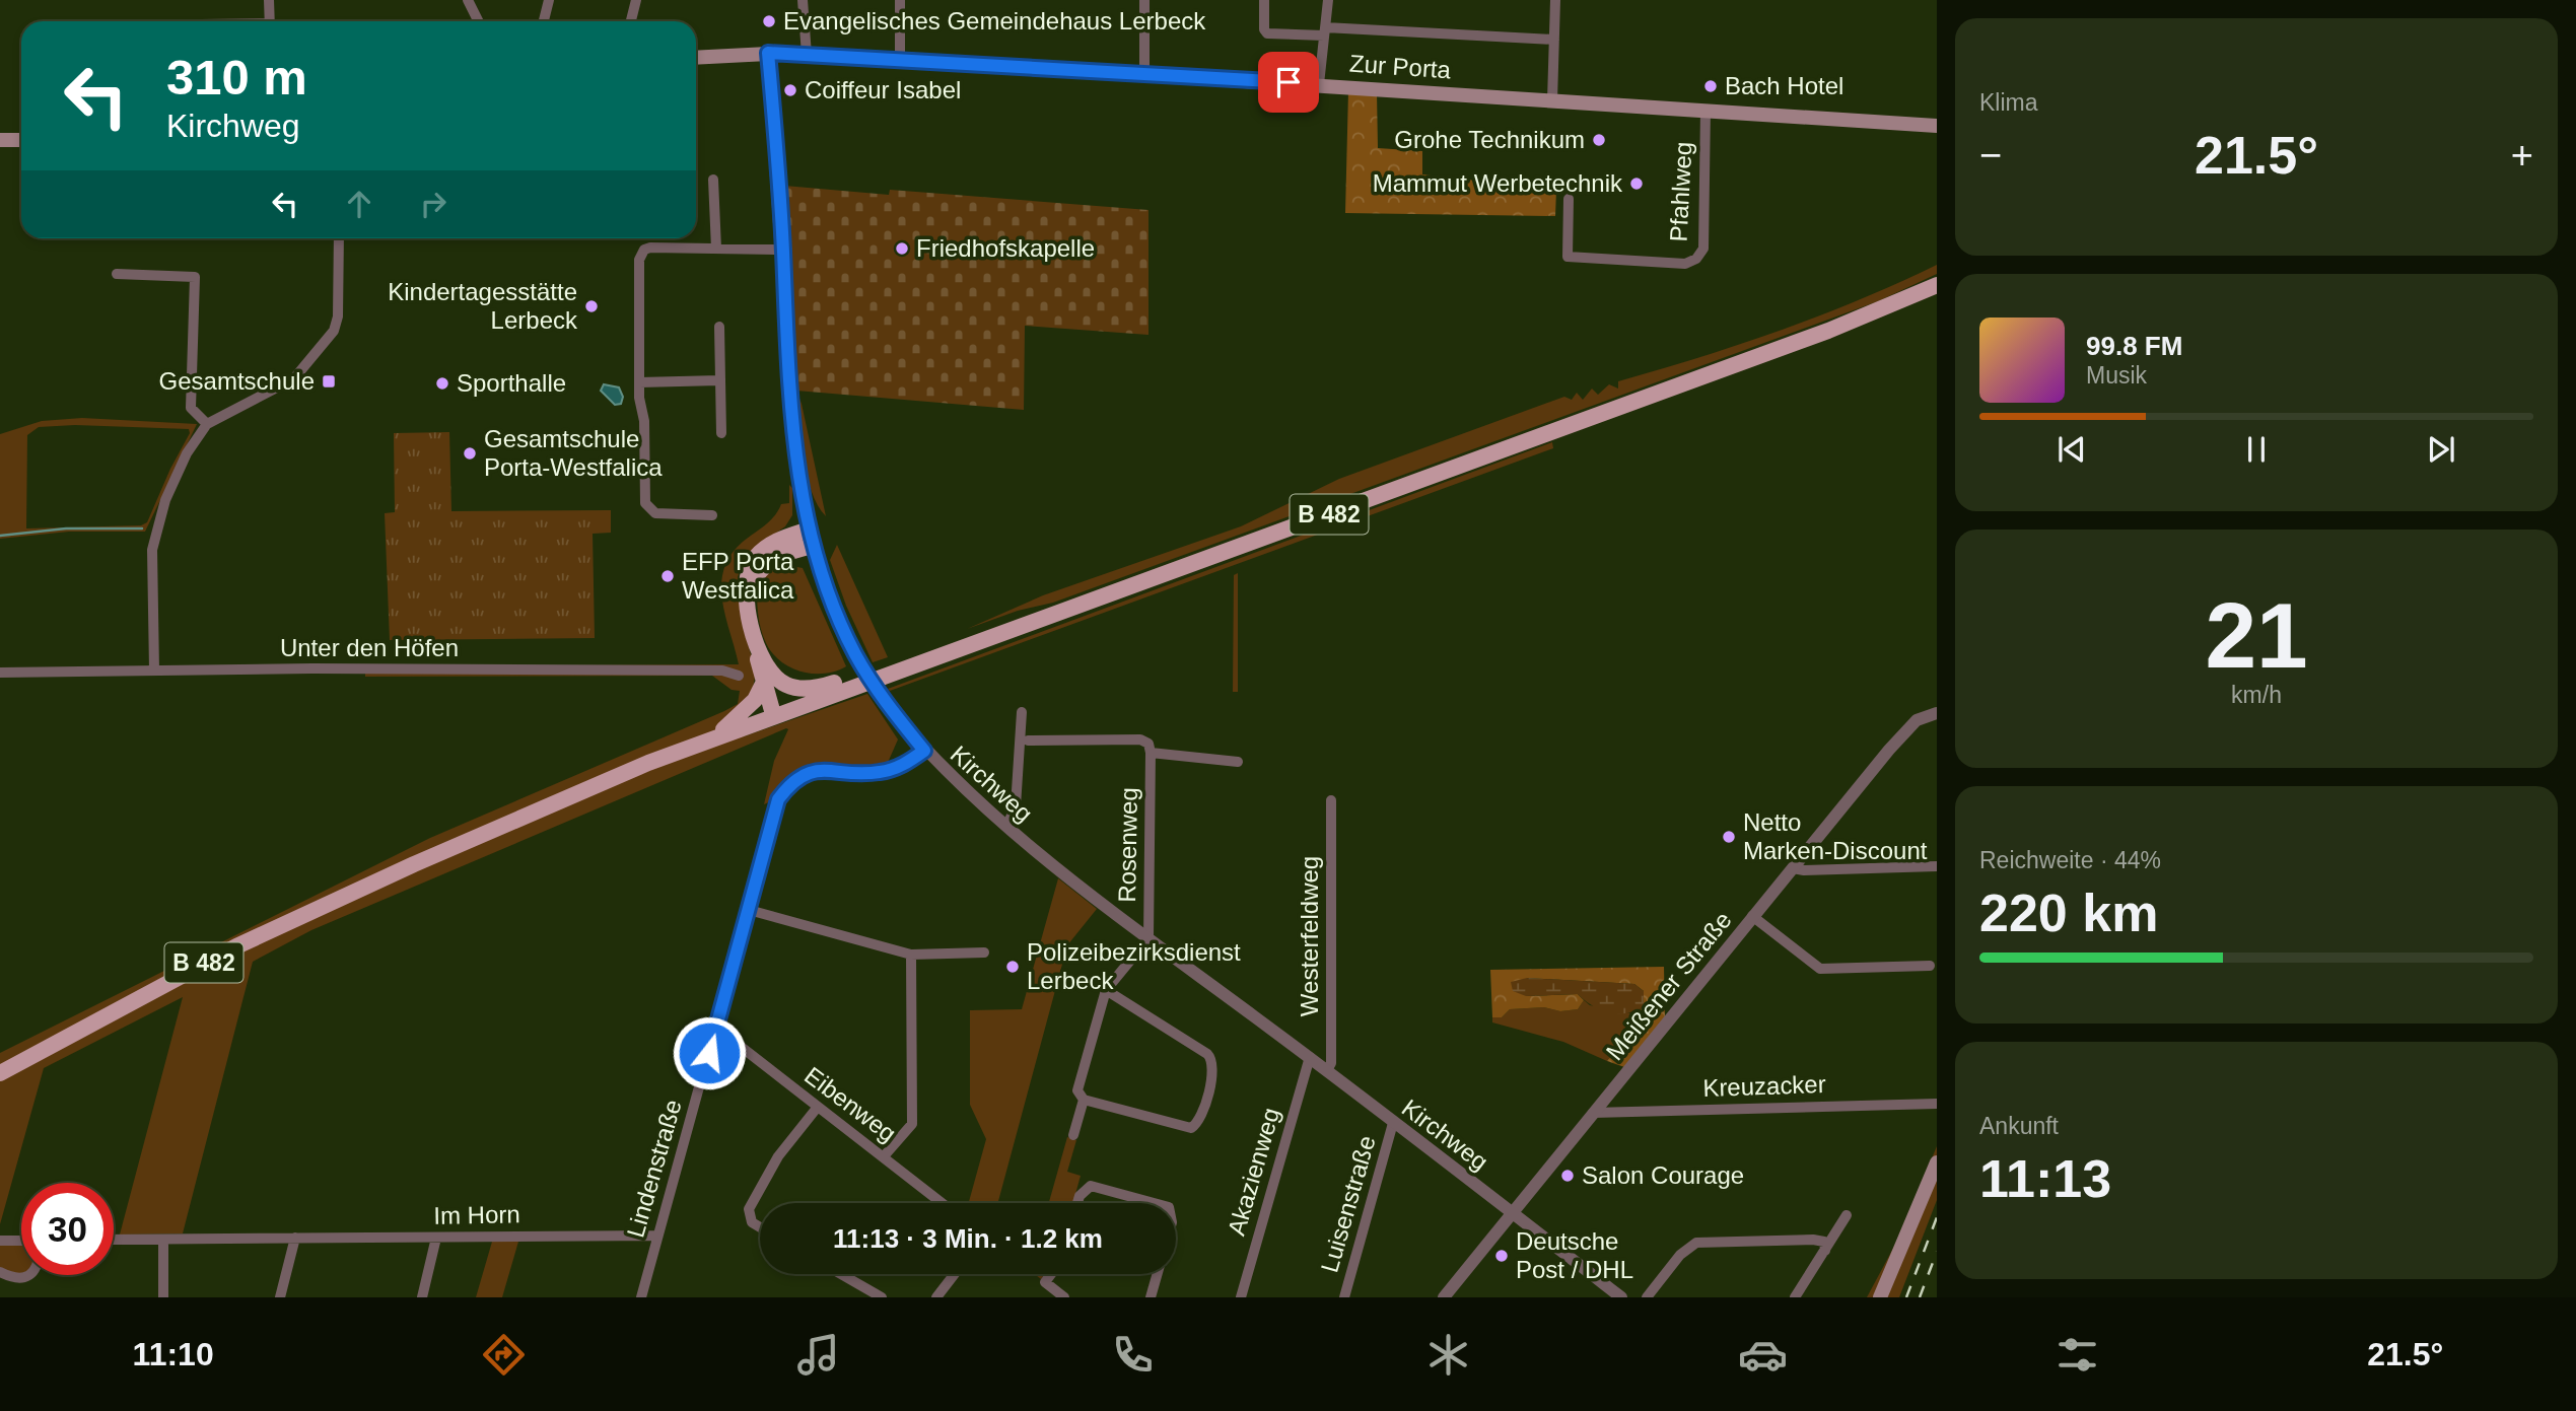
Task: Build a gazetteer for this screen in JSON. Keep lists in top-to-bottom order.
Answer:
{
  "streets": {
    "main road": ["Zur Porta", "B 482"],
    "street": [
      "Pfahlweg",
      "Unter den Höfen",
      "Kirchweg",
      "Rosenweg",
      "Westerfeldweg",
      "Meißener Straße",
      "Kreuzacker",
      "Eibenweg",
      "Lindenstraße",
      "Akazienweg",
      "Luisenstraße",
      "Im Horn"
    ]
  },
  "crossings": [
    ["Zur Porta", "Pfahlweg"],
    ["Zur Porta", "Kirchweg"],
    ["Kirchweg", "Rosenweg"],
    ["Kirchweg", "Westerfeldweg"],
    ["Kirchweg", "Meißener Straße"],
    ["Kirchweg", "Lindenstraße"],
    ["Kirchweg", "Akazienweg"],
    ["Kirchweg", "Luisenstraße"],
    ["Meißener Straße", "Kreuzacker"],
    ["Eibenweg", "Lindenstraße"],
    ["Lindenstraße", "Im Horn"]
  ],
  "places": {
    "other": [
      "Evangelisches Gemeindehaus Lerbeck",
      "Bach Hotel",
      "Coiffeur Isabel",
      "Grohe Technikum",
      "Mammut Werbetechnik",
      "Friedhofskapelle",
      "Kindertagesstätte Lerbeck",
      "Sporthalle",
      "Gesamtschule Porta-Westfalica",
      "EFP Porta Westfalica",
      "Netto Marken-Discount",
      "Polizeibezirksdienst Lerbeck",
      "Salon Courage",
      "Deutsche Post / DHL"
    ],
    "transit": ["Gesamtschule"]
  },
  "page": {
    "tile": [
      "Klima",
      ["21", "km/h"],
      ["Reichweite · 44%", "220 km"],
      ["Ankunft", "11:13"]
    ],
    "turn": ["310 m", "Kirchweg"],
    "heat": ["−", "21.5°", "+"],
    "song": ["99.8 FM", "Musik"],
    "limit": "30",
    "trip": "11:13 · 3 Min. · 1.2 km",
    "tabs": ["11:10", "21.5°"]
  }
}
